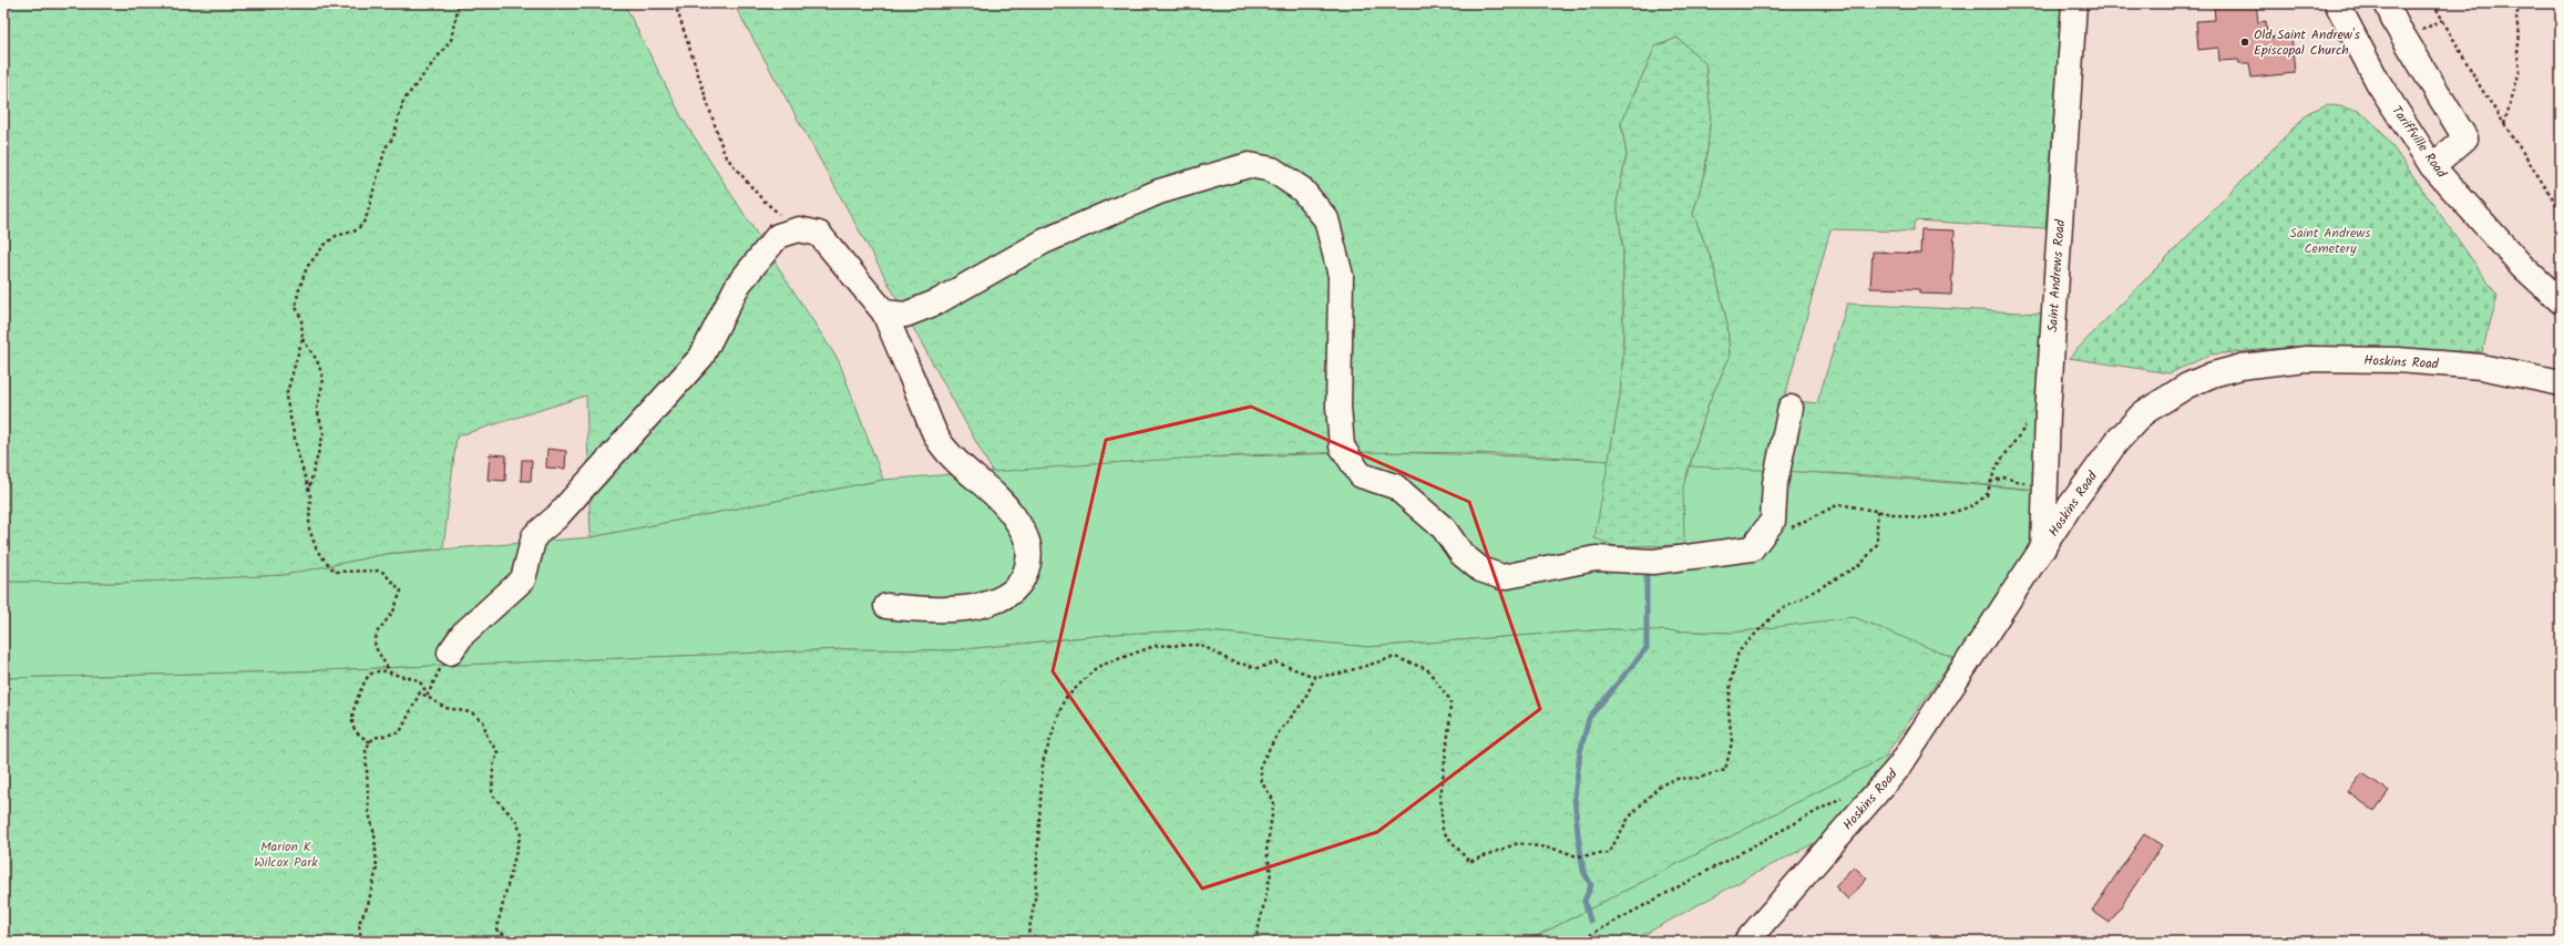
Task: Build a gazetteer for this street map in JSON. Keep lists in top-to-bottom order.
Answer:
{
  "streets": {
    "street": ["Tariffville Road", "Saint Andrews Road", "Hoskins Road"]
  },
  "crossings": [
    ["Saint Andrews Road", "Hoskins Road"]
  ],
  "parks": ["Saint Andrews Cemetery", "Marion K Wilcox Park"],
  "places": ["Old Saint Andrew's Episcopal Church"]
}
